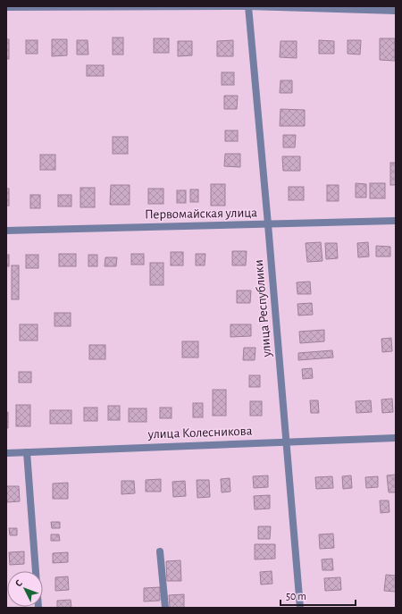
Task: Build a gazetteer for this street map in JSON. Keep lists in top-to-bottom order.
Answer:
{
  "streets": {
    "street": ["Первомайская улица", "улица Республики", "улица Колесникова"]
  },
  "crossings": [
    ["Первомайская улица", "улица Республики"],
    ["улица Республики", "улица Колесникова"]
  ],
  "scale_bar": "50 m",
  "north": "top left"
}
